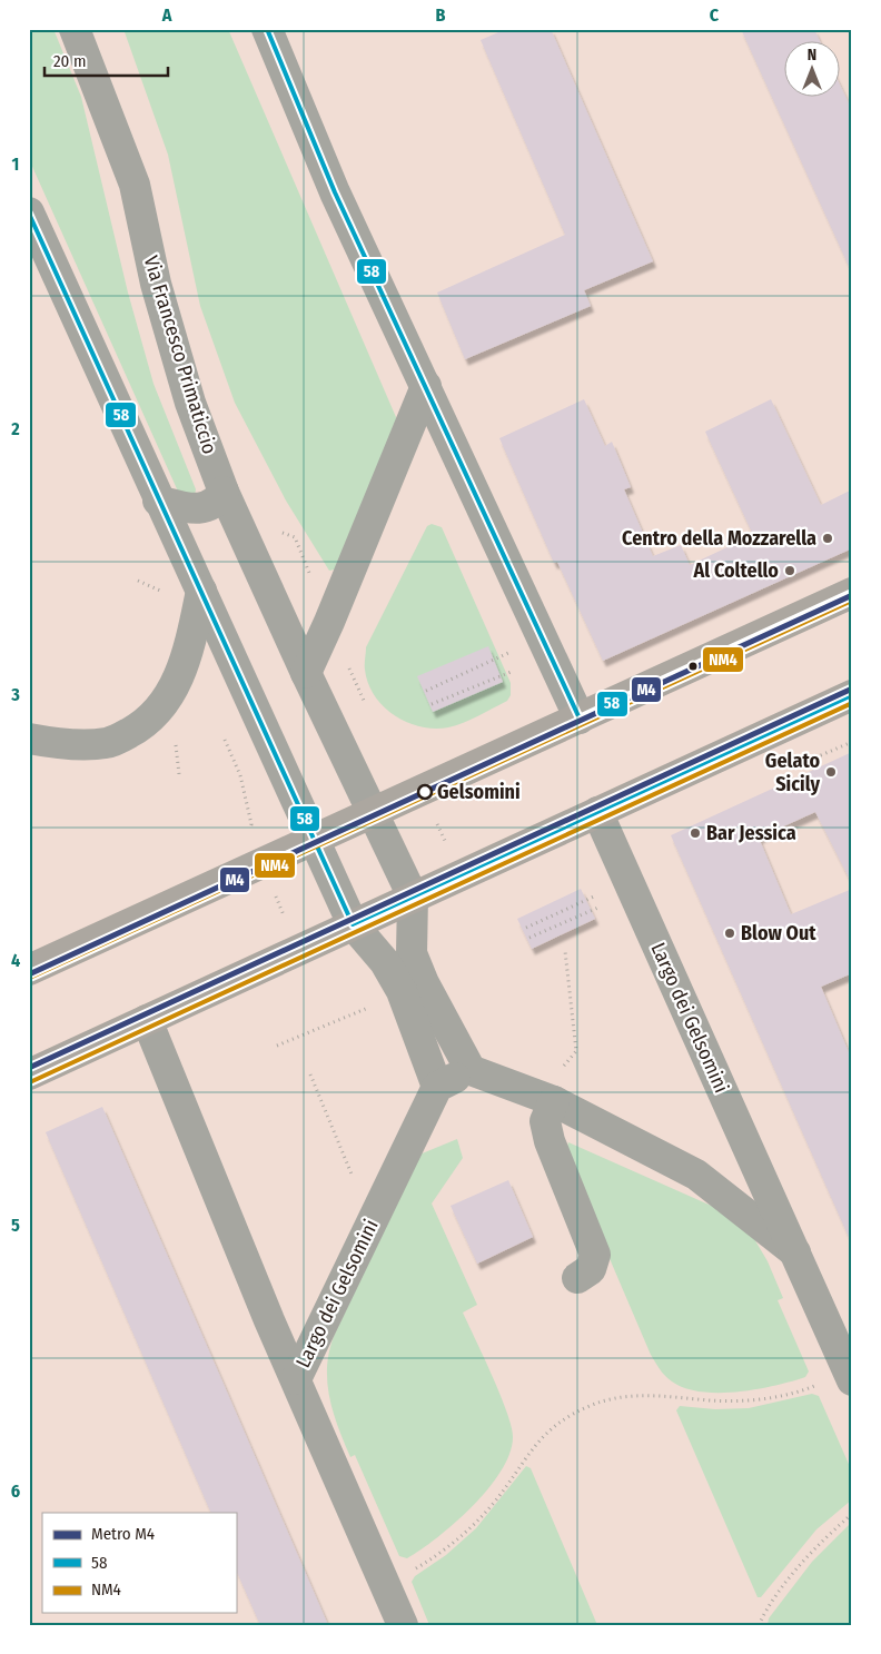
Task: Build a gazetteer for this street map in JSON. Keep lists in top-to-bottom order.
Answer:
{
  "streets": {
    "street": ["Via Francesco Primaticcio", "Largo dei Gelsomini"]
  },
  "places": [
    "Centro della Mozzarella",
    "Al Coltello",
    "Gelato Sicily",
    "Gelsomini",
    "Bar Jessica",
    "Blow Out"
  ],
  "lines": ["transit line 58", "metro line M4", "transit line NM4"],
  "legend": ["Metro M4", "58", "NM4"],
  "scale_bar": "20 m",
  "north": "top",
  "grid": {
    "columns": ["A", "B", "C"],
    "rows": [
      "1",
      "2",
      "3",
      "4",
      "5",
      "6"
    ]
  }
}
